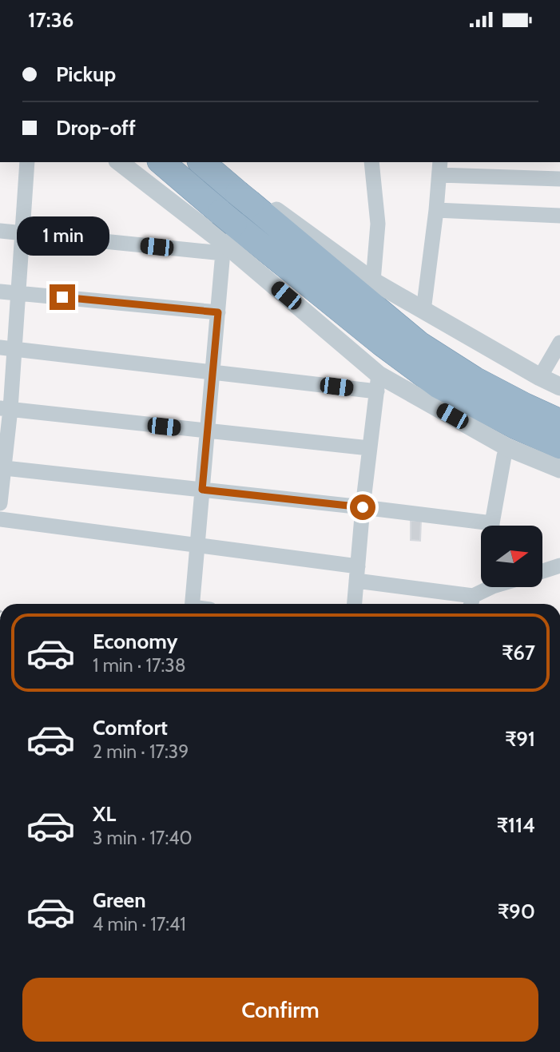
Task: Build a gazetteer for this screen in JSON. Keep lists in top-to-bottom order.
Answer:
{
  "north": "right",
  "page": {
    "status": "17:36",
    "banner": ["Pickup", "Drop-off"],
    "bubble": "1 min",
    "list": [
      {
        "name": "Economy",
        "note": "1 min · 17:38",
        "value": "₹67"
      },
      {
        "name": "Comfort",
        "note": "2 min · 17:39",
        "value": "₹91"
      },
      {
        "name": "XL",
        "note": "3 min · 17:40",
        "value": "₹114"
      },
      {
        "name": "Green",
        "note": "4 min · 17:41",
        "value": "₹90"
      }
    ],
    "buttons": "Confirm"
  }
}
